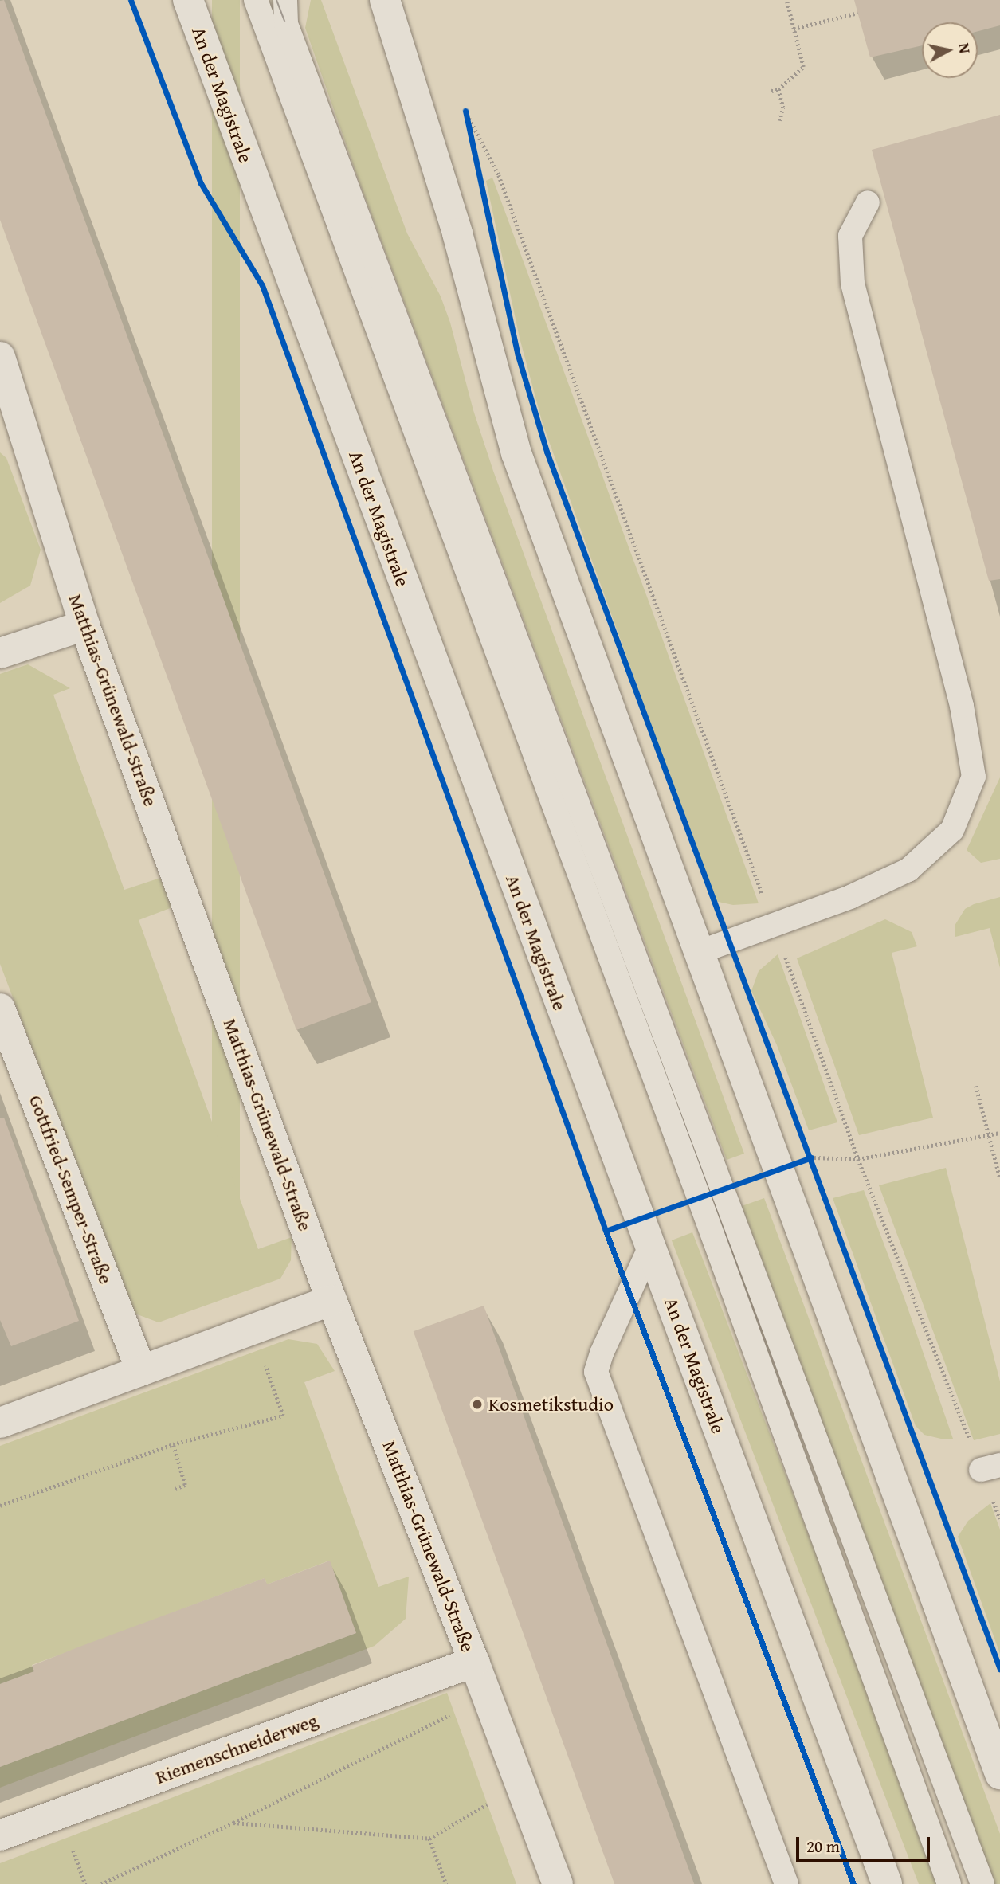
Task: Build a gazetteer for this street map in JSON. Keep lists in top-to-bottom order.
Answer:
{
  "streets": {
    "main road": [
      "An der Magistrale",
      "Matthias-Grünewald-Straße",
      "Gottfried-Semper-Straße",
      "Riemenschneiderweg"
    ]
  },
  "crossings": [
    ["Matthias-Grünewald-Straße", "Riemenschneiderweg"]
  ],
  "places": ["Kosmetikstudio"],
  "scale_bar": "20 m",
  "north": "right"
}
